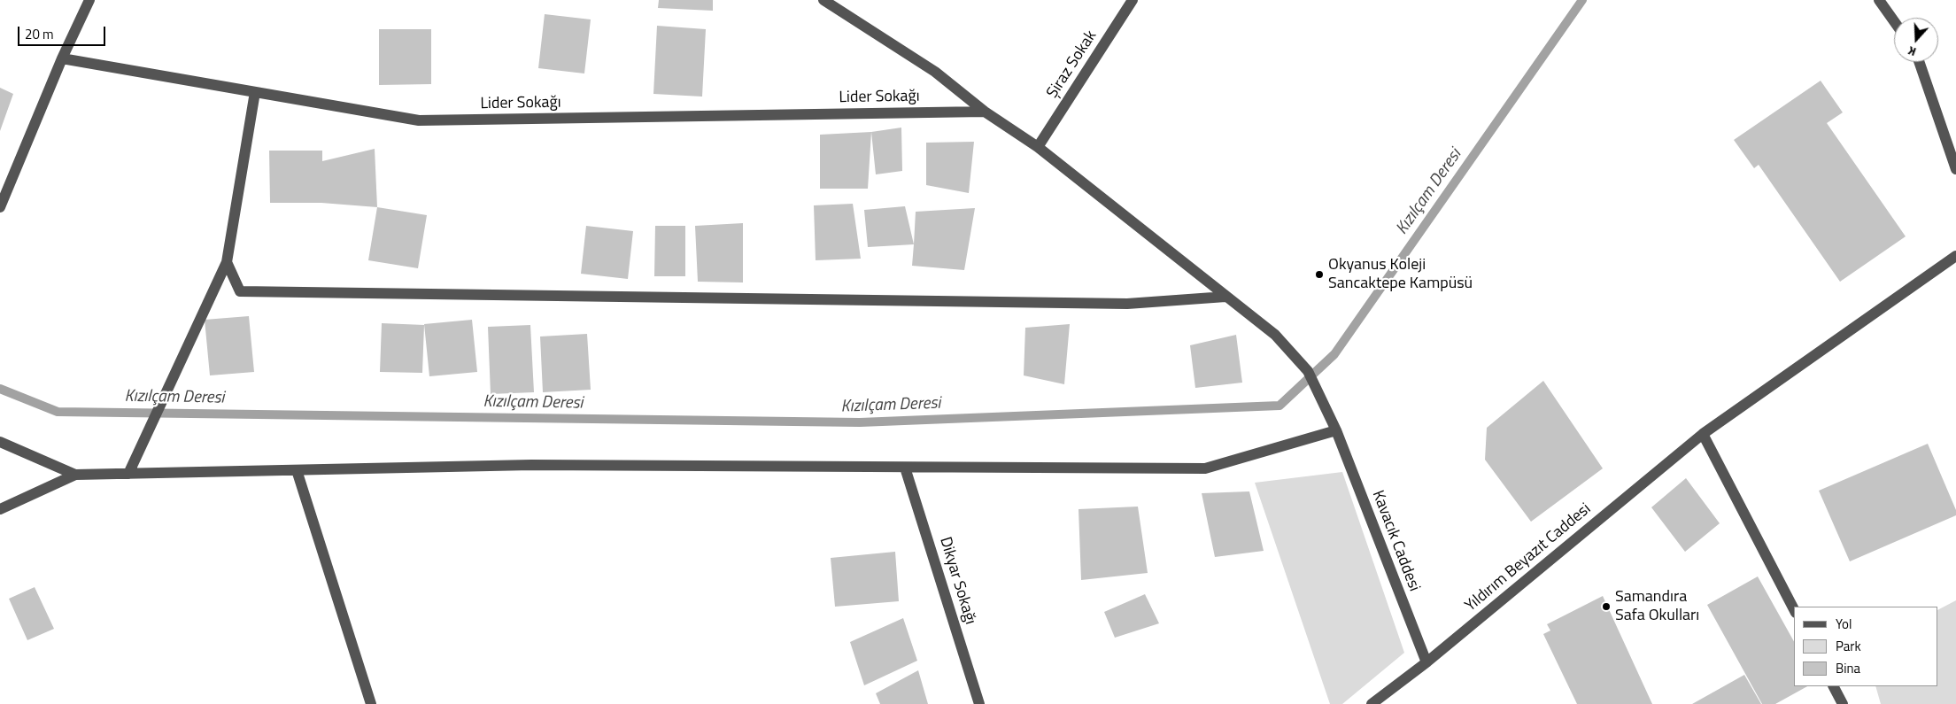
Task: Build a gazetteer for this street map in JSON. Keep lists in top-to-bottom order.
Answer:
{
  "streets": {
    "street": [
      "Şiraz Sokak",
      "Lider Sokağı",
      "Kavacık Caddesi",
      "Yıldırım Beyazıt Caddesi",
      "Dikyar Sokağı"
    ]
  },
  "crossings": [
    ["Şiraz Sokak", "Kavacık Caddesi"],
    ["Lider Sokağı", "Kavacık Caddesi"],
    ["Kavacık Caddesi", "Yıldırım Beyazıt Caddesi"]
  ],
  "water": ["Kızılçam Deresi"],
  "places": ["Okyanus Koleji Sancaktepe Kampüsü", "Samandıra Safa Okulları"],
  "legend": ["Yol", "Park", "Bina"],
  "scale_bar": "20 m",
  "north": "bottom"
}
